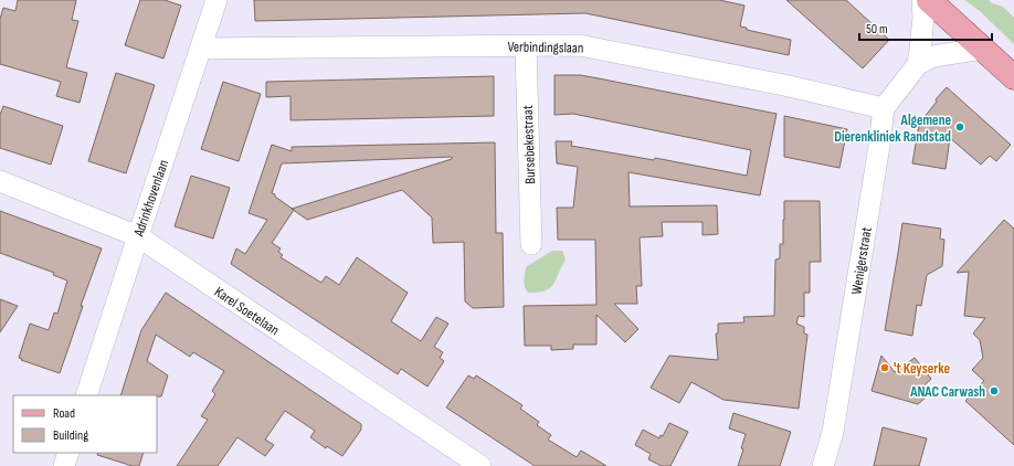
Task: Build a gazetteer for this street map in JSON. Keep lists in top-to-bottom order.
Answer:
{
  "streets": {
    "street": [
      "Verbindingslaan",
      "Bursebekestraat",
      "Adrinkhovenlaan",
      "Wenigerstraat",
      "Karel Soetelaan"
    ]
  },
  "crossings": [
    ["Verbindingslaan", "Bursebekestraat"],
    ["Verbindingslaan", "Adrinkhovenlaan"],
    ["Verbindingslaan", "Wenigerstraat"],
    ["Adrinkhovenlaan", "Karel Soetelaan"]
  ],
  "places": ["Algemene Dierenkliniek Randstad", "'t Keyserke", "ANAC Carwash"],
  "legend": ["Road", "Building"],
  "scale_bar": "50 m"
}
